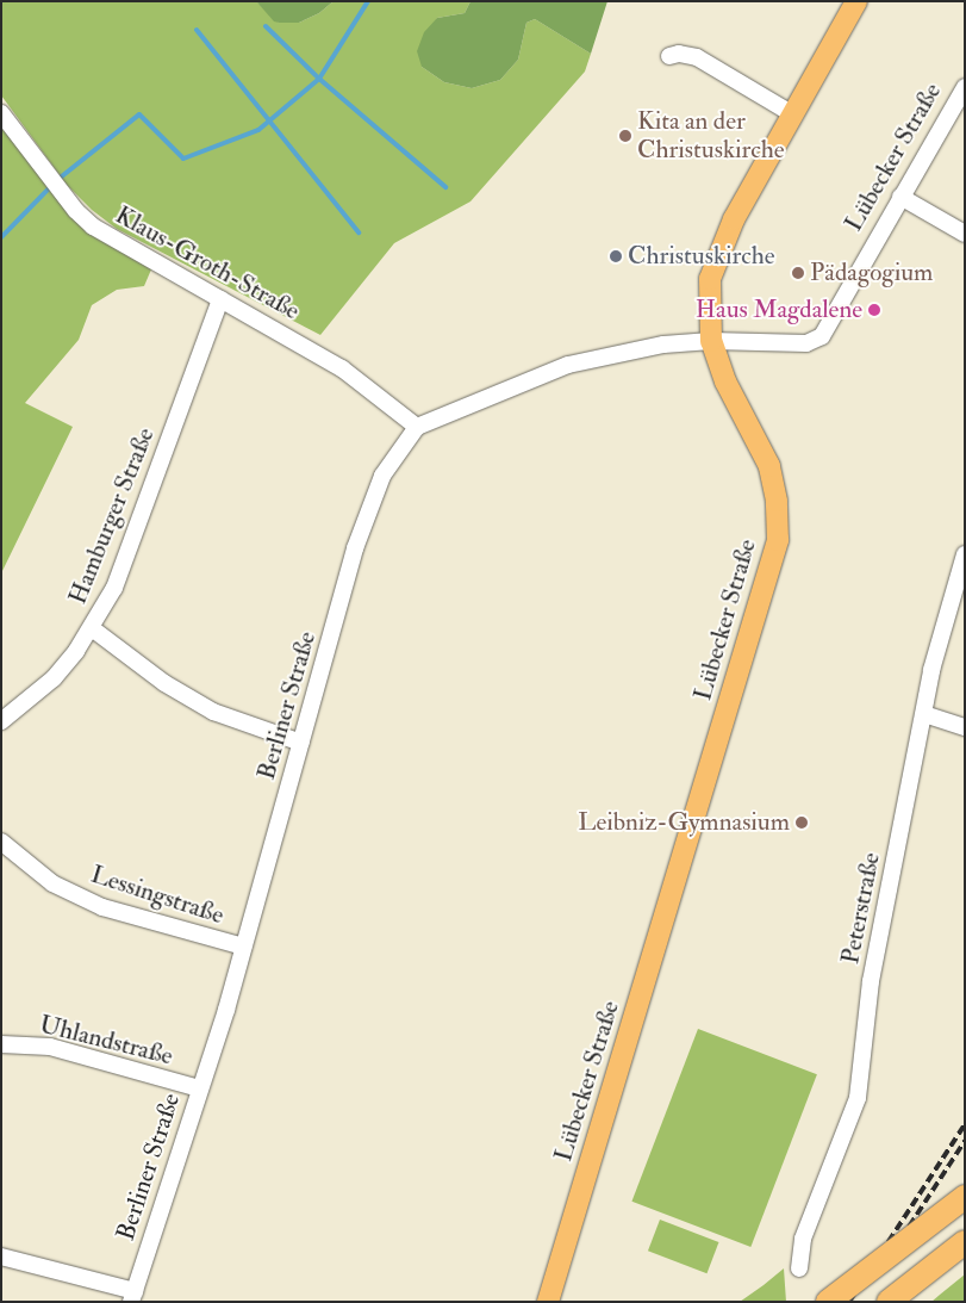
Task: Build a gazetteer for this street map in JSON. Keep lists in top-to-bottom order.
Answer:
{
  "streets": {
    "main road": ["Lübecker Straße"],
    "street": [
      "Klaus-Groth-Straße",
      "Hamburger Straße",
      "Berliner Straße",
      "Lessingstraße",
      "Peterstraße",
      "Uhlandstraße"
    ]
  },
  "crossings": [
    ["Klaus-Groth-Straße", "Hamburger Straße"],
    ["Klaus-Groth-Straße", "Berliner Straße"],
    ["Berliner Straße", "Lessingstraße"],
    ["Berliner Straße", "Uhlandstraße"]
  ],
  "places": [
    "Kita an der Christuskirche",
    "Christuskirche",
    "Pädagogium",
    "Haus Magdalene",
    "Leibniz-Gymnasium"
  ]
}
